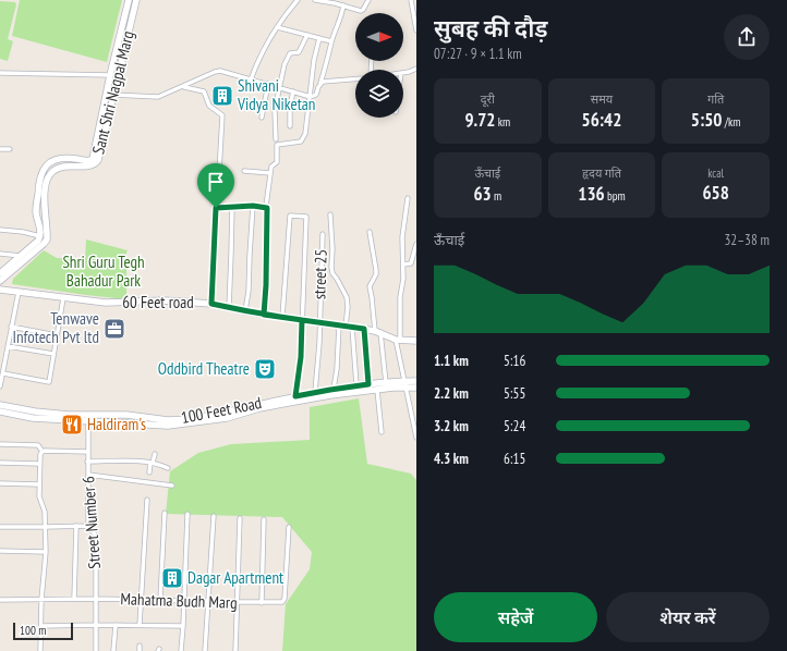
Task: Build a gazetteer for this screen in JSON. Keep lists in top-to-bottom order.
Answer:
{
  "streets": {
    "street": [
      "Sant Shri Nagpal Marg",
      "street 25",
      "60 Feet road",
      "100 Feet Road",
      "Street Number 6",
      "Mahatma Budh Marg"
    ]
  },
  "crossings": [
    ["street 25", "60 Feet road"],
    ["street 25", "100 Feet Road"],
    ["100 Feet Road", "Street Number 6"],
    ["Street Number 6", "Mahatma Budh Marg"]
  ],
  "parks": ["Shri Guru Tegh Bahadur Park"],
  "places": {
    "building": ["Shivani Vidya Niketan", "Dagar Apartment"],
    "office": ["Tenwave Infotech Pvt ltd"],
    "theatre": ["Oddbird Theatre"],
    "restaurant": ["Haldiram's"]
  },
  "scale_bar": "100 m",
  "north": "right",
  "page": {
    "heading": ["सुबह की दौड़", "07:27 · 9 × 1.1 km"],
    "stats": [
      ["दूरी", "9.72 km"],
      ["समय", "56:42"],
      ["गति", "5:50 /km"],
      ["ऊँचाई", "63 m"],
      ["हृदय गति", "136 bpm"],
      ["kcal", "658"]
    ],
    "chart": ["ऊँचाई", "32–38 m"],
    "list": [
      {
        "name": "1.1 km",
        "note": "5:16"
      },
      {
        "name": "2.2 km",
        "note": "5:55"
      },
      {
        "name": "3.2 km",
        "note": "5:24"
      },
      {
        "name": "4.3 km",
        "note": "6:15"
      }
    ],
    "buttons": ["सहेजें", "शेयर करें"],
    "scale": "100 m"
  }
}
